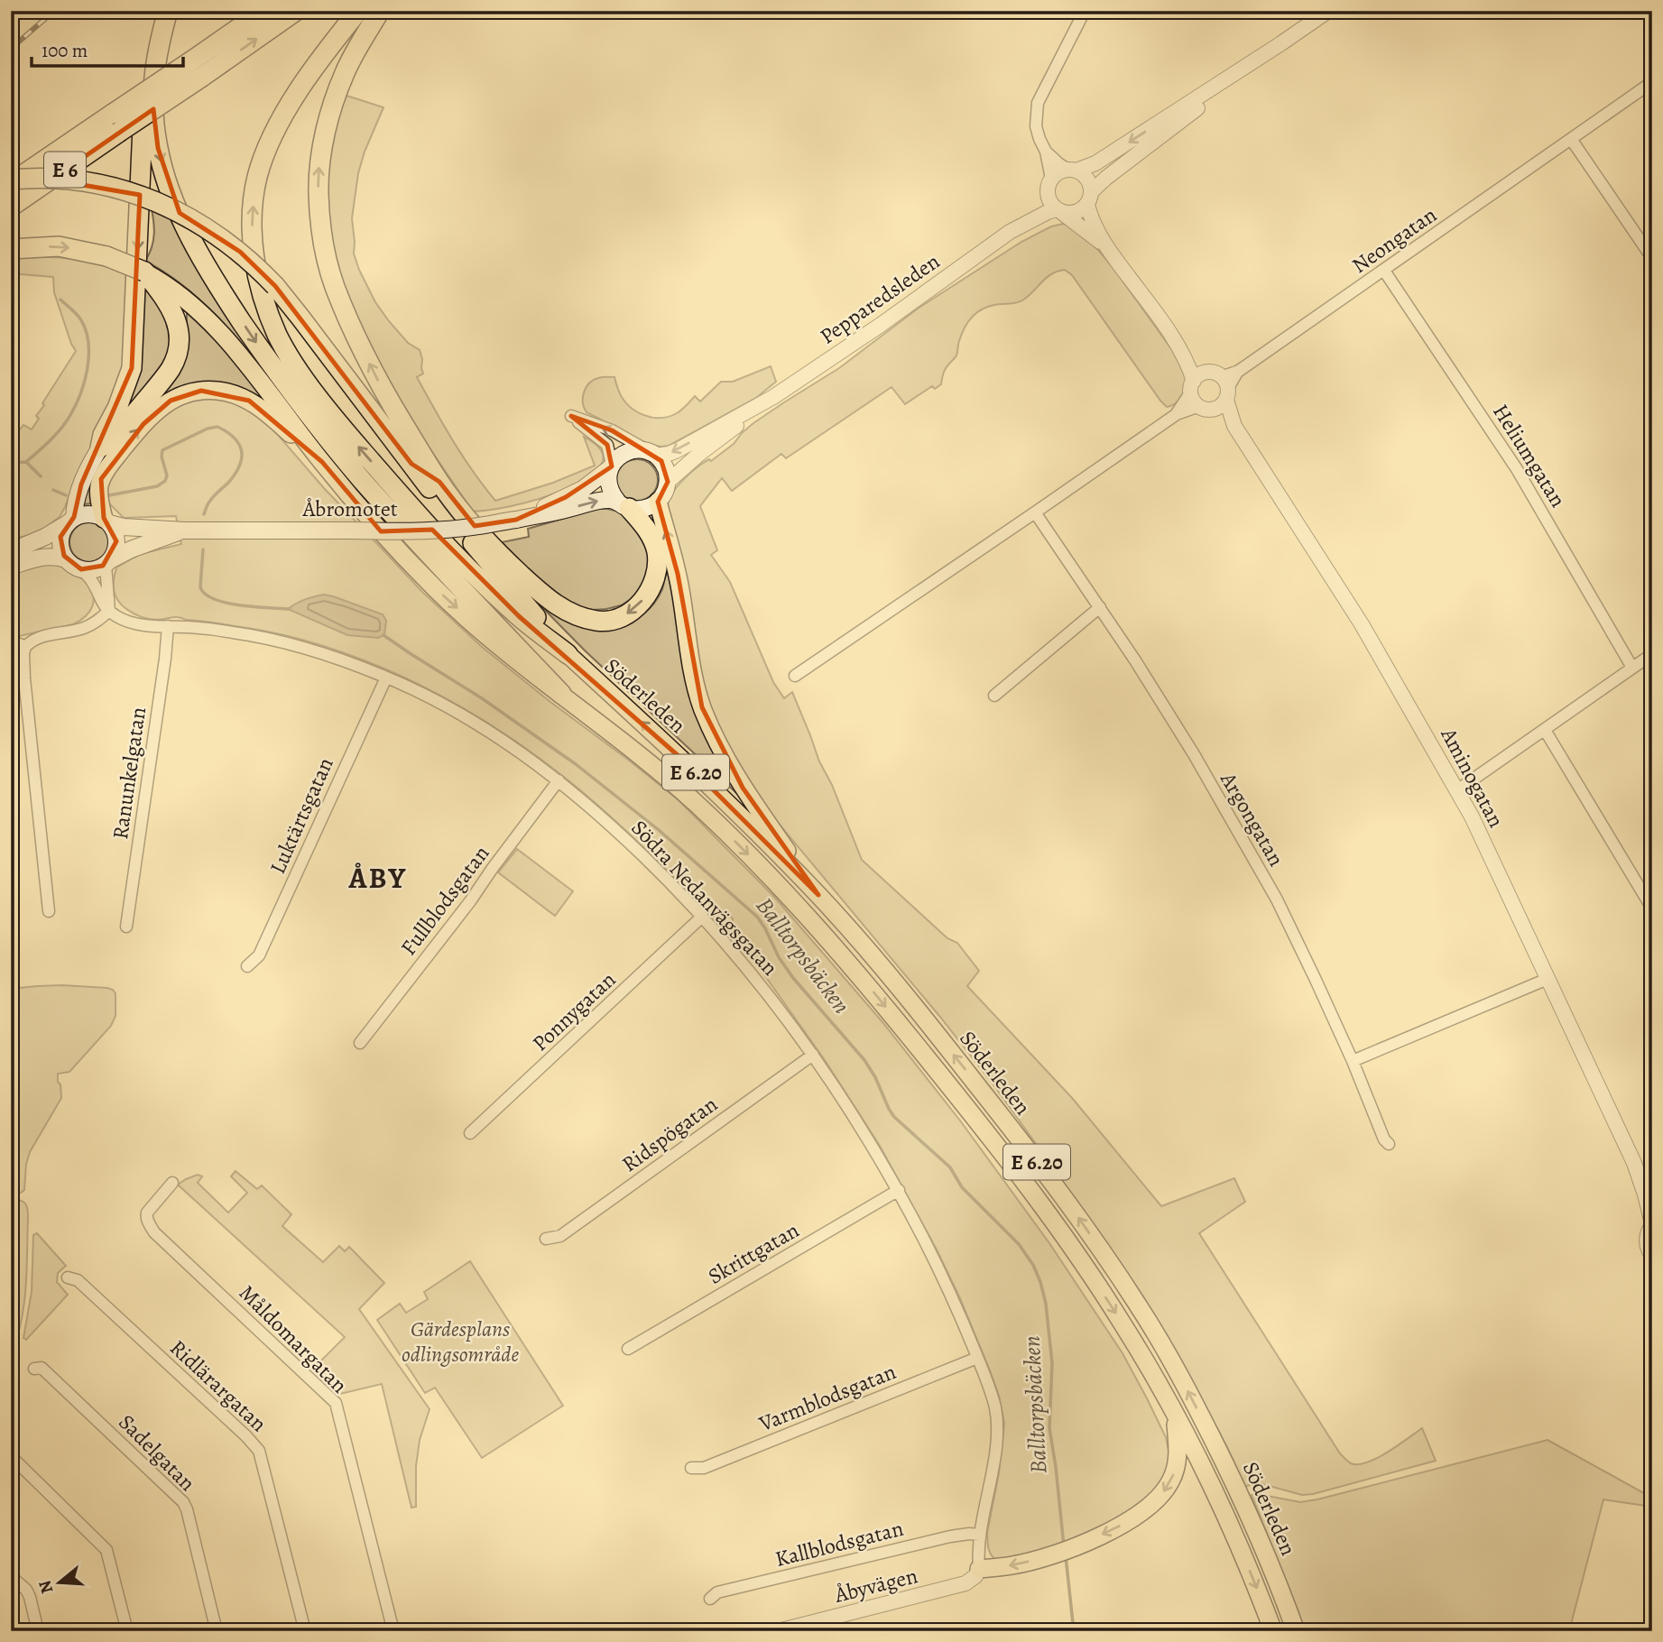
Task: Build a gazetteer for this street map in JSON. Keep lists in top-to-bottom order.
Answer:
{
  "streets": {
    "highway": ["E 6", "Söderleden", "E 6.20"],
    "main road": ["Åbromotet"],
    "street": [
      "Neongatan",
      "Pepparedsleden",
      "Heliumgatan",
      "Ranunkelgatan",
      "Aminogatan",
      "Luktärtsgatan",
      "Argongatan",
      "Södra Nedanvägsgatan",
      "Fullblodsgatan",
      "Ponnygatan",
      "Ridspögatan",
      "Skrittgatan",
      "Måldomargatan",
      "Ridlärargatan",
      "Varmblodsgatan",
      "Sadelgatan",
      "Kallblodsgatan",
      "Åbyvägen"
    ]
  },
  "crossings": [
    ["Neongatan", "Heliumgatan"],
    ["Neongatan", "Aminogatan"],
    ["Pepparedsleden", "Åbromotet"],
    ["Ranunkelgatan", "Södra Nedanvägsgatan"],
    ["Luktärtsgatan", "Södra Nedanvägsgatan"],
    ["Södra Nedanvägsgatan", "Fullblodsgatan"],
    ["Södra Nedanvägsgatan", "Ponnygatan"],
    ["Södra Nedanvägsgatan", "Ridspögatan"],
    ["Södra Nedanvägsgatan", "Skrittgatan"],
    ["Södra Nedanvägsgatan", "Varmblodsgatan"],
    ["Södra Nedanvägsgatan", "Kallblodsgatan"],
    ["Södra Nedanvägsgatan", "Åbyvägen"]
  ],
  "districts": ["ÅBY"],
  "water": ["Balltorpsbäcken"],
  "parks": ["Gärdesplans odlingsområde"],
  "scale_bar": "100 m",
  "north": "left"
}
